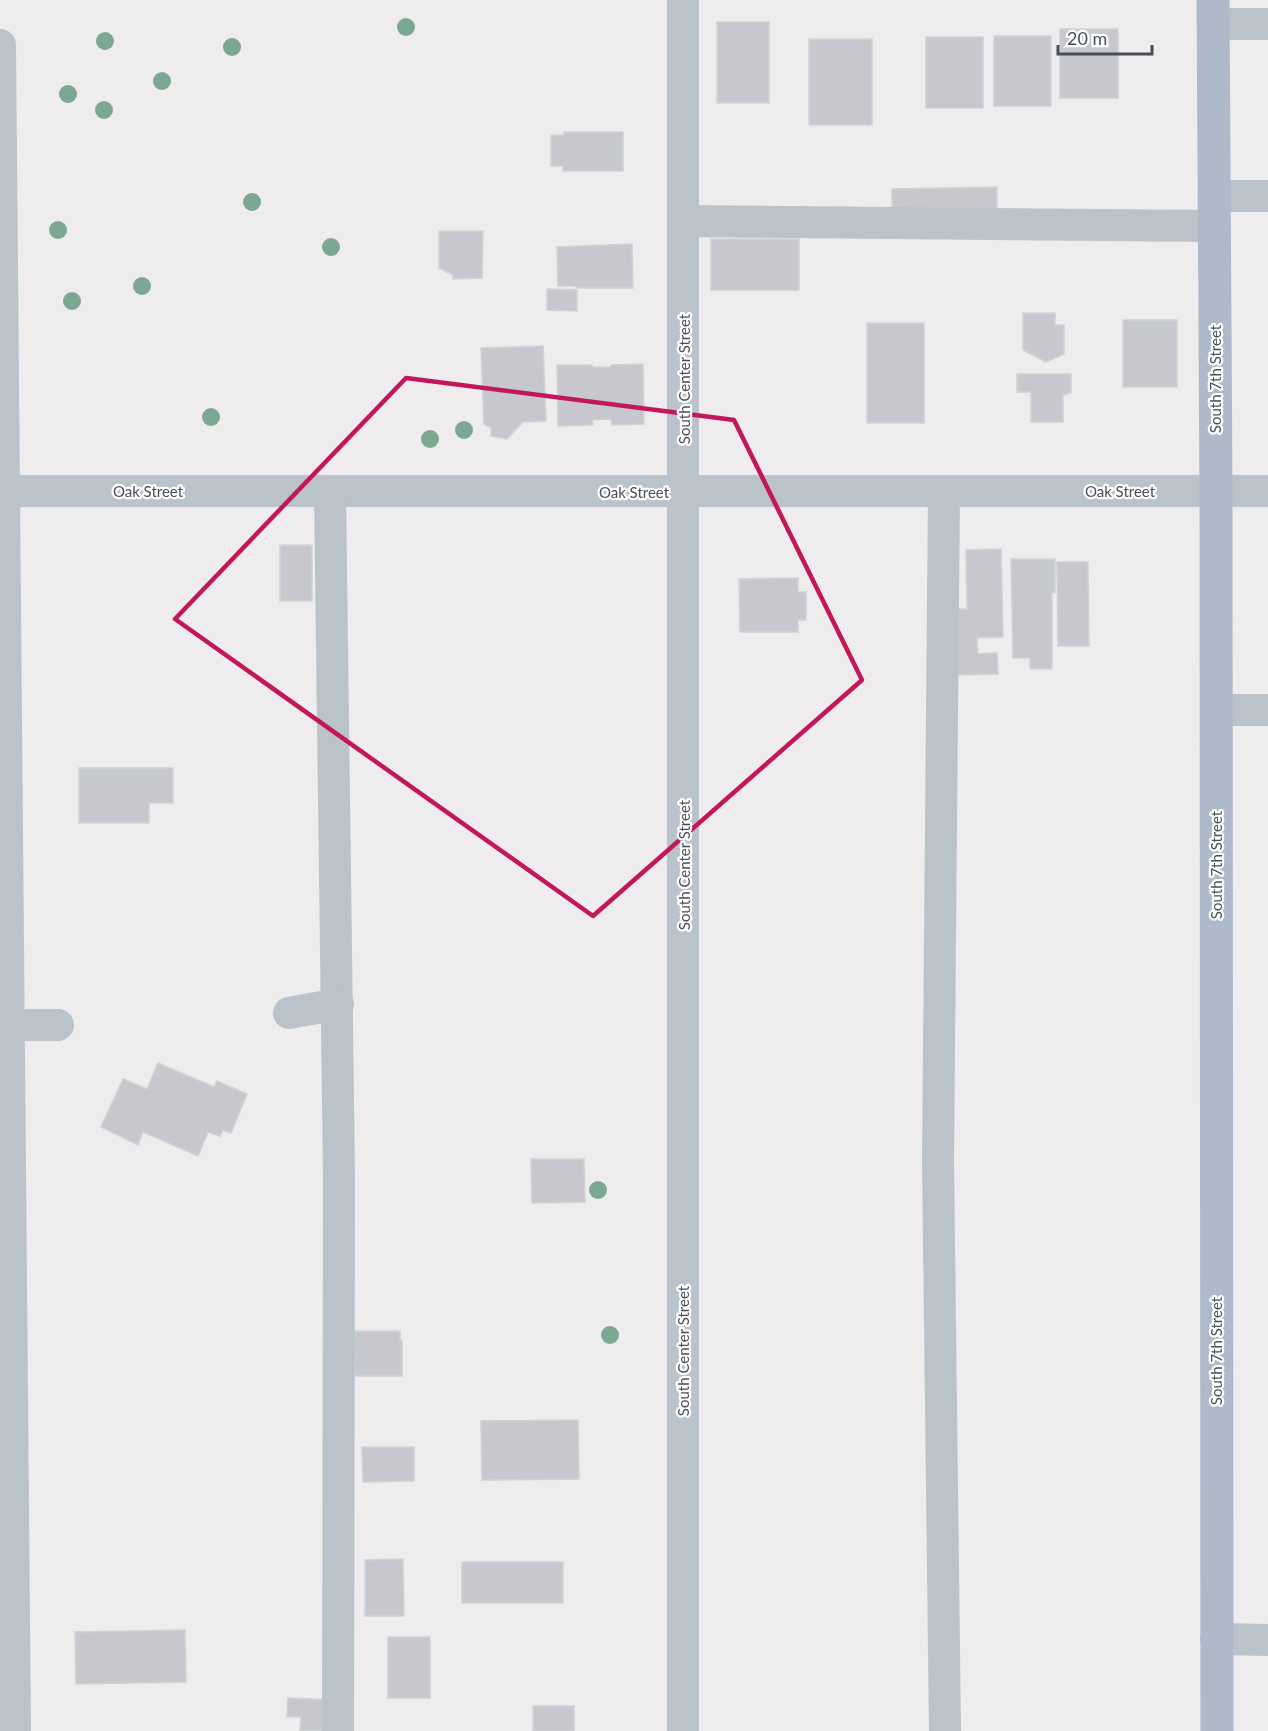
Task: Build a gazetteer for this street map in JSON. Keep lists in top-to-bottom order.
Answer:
{
  "streets": {
    "main road": ["South 7th Street"],
    "street": ["South Center Street", "Oak Street"]
  },
  "crossings": [
    ["South Center Street", "Oak Street"],
    ["South 7th Street", "Oak Street"]
  ],
  "scale_bar": "20 m"
}
